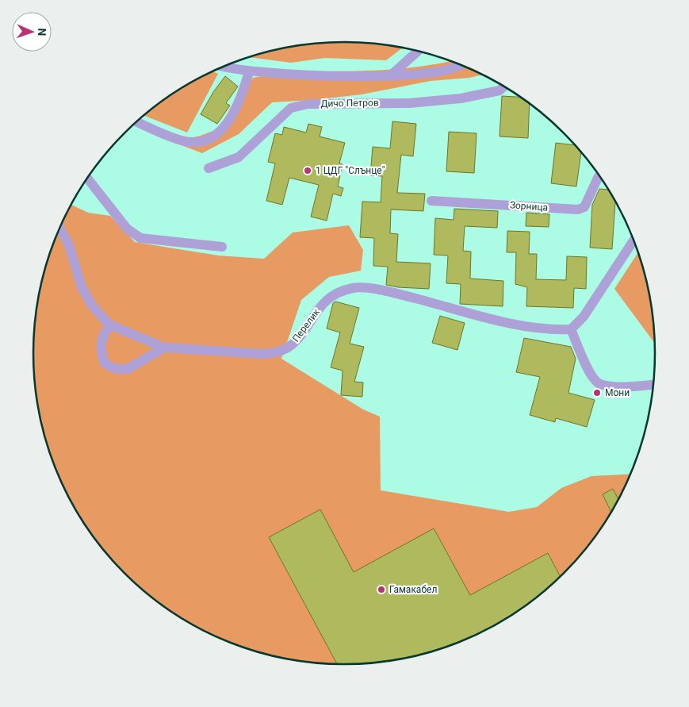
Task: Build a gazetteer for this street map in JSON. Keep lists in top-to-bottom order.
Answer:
{
  "streets": {
    "street": ["Дичо Петров", "Зорница", "Перелик"]
  },
  "places": ["1 ЦДГ \"Слънце\"", "Мони", "Гамакабел"],
  "north": "right"
}
